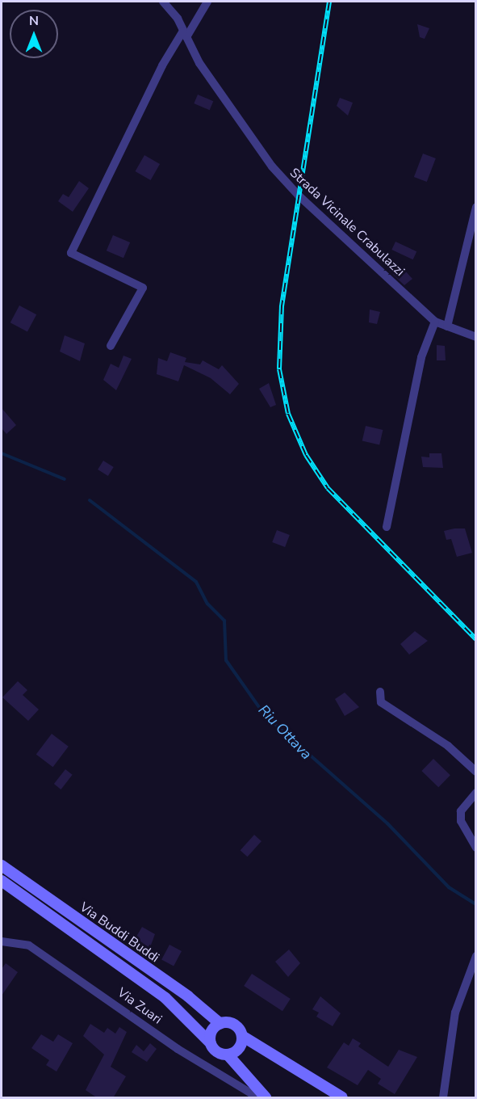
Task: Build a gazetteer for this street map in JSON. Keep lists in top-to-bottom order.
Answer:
{
  "streets": {
    "main road": ["Via Buddi Buddi"],
    "street": ["Strada Vicinale Crabulazzi", "Via Zuari"]
  },
  "water": ["Riu Ottava"],
  "north": "top"
}
